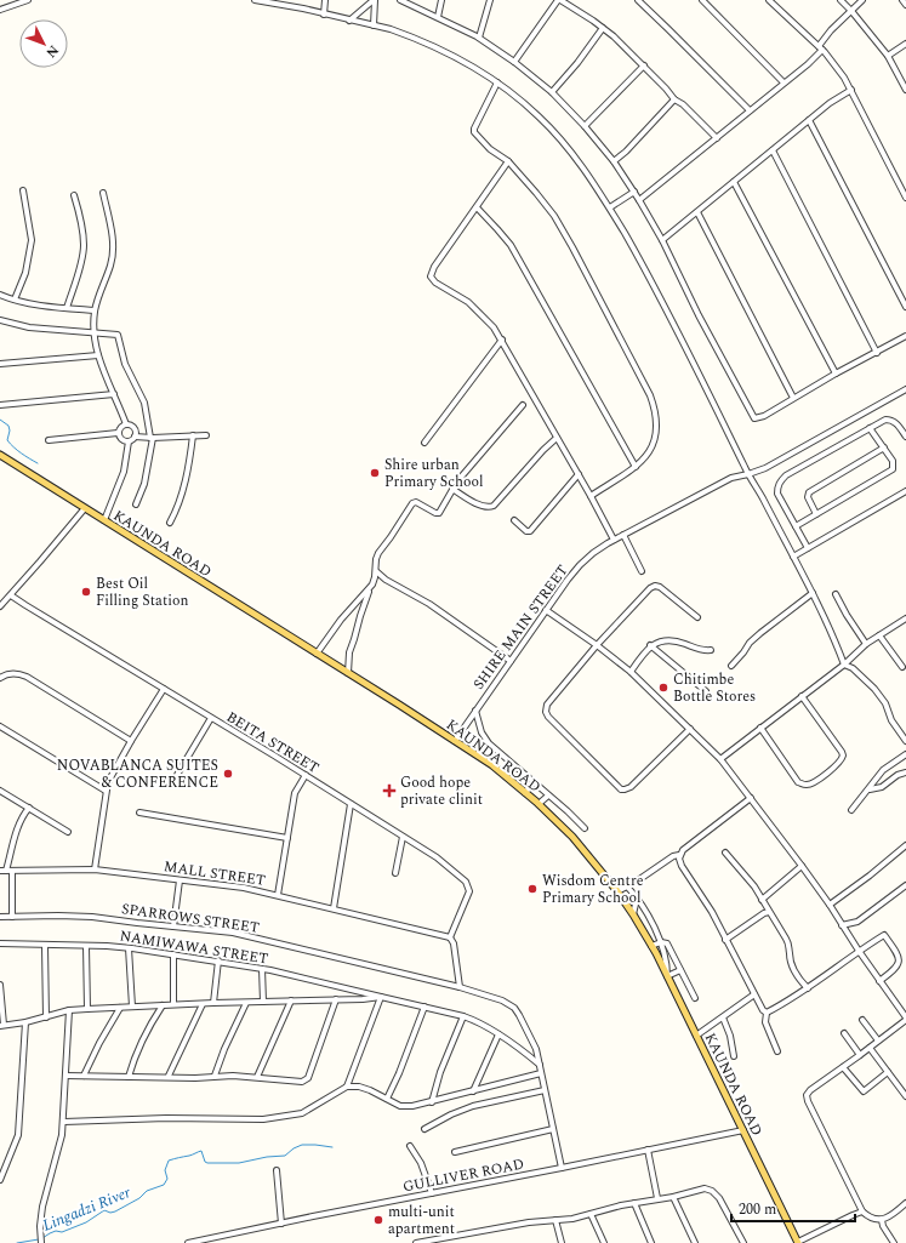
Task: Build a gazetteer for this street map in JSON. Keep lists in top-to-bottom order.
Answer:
{
  "streets": {
    "main road": ["KAUNDA ROAD"],
    "street": [
      "SHIRE MAIN STREET",
      "BEITA STREET",
      "MALL STREET",
      "SPARROWS STREET",
      "NAMIWAWA STREET",
      "GULLIVER ROAD"
    ]
  },
  "crossings": [
    ["KAUNDA ROAD", "SHIRE MAIN STREET"],
    ["KAUNDA ROAD", "GULLIVER ROAD"],
    ["BEITA STREET", "MALL STREET"],
    ["SPARROWS STREET", "NAMIWAWA STREET"],
    ["SPARROWS STREET", "GULLIVER ROAD"]
  ],
  "water": ["Lingadzi River"],
  "places": {
    "other": [
      "Shire urban Primary School",
      "Best Oil Filling Station",
      "Chitimbe Bottle Stores",
      "NOVABLANCA SUITES & CONFERENCE",
      "Wisdom Centre Primary School",
      "multi-unit apartment"
    ],
    "health": ["Good hope private clinit"]
  },
  "scale_bar": "200 m",
  "north": "bottom right"
}
